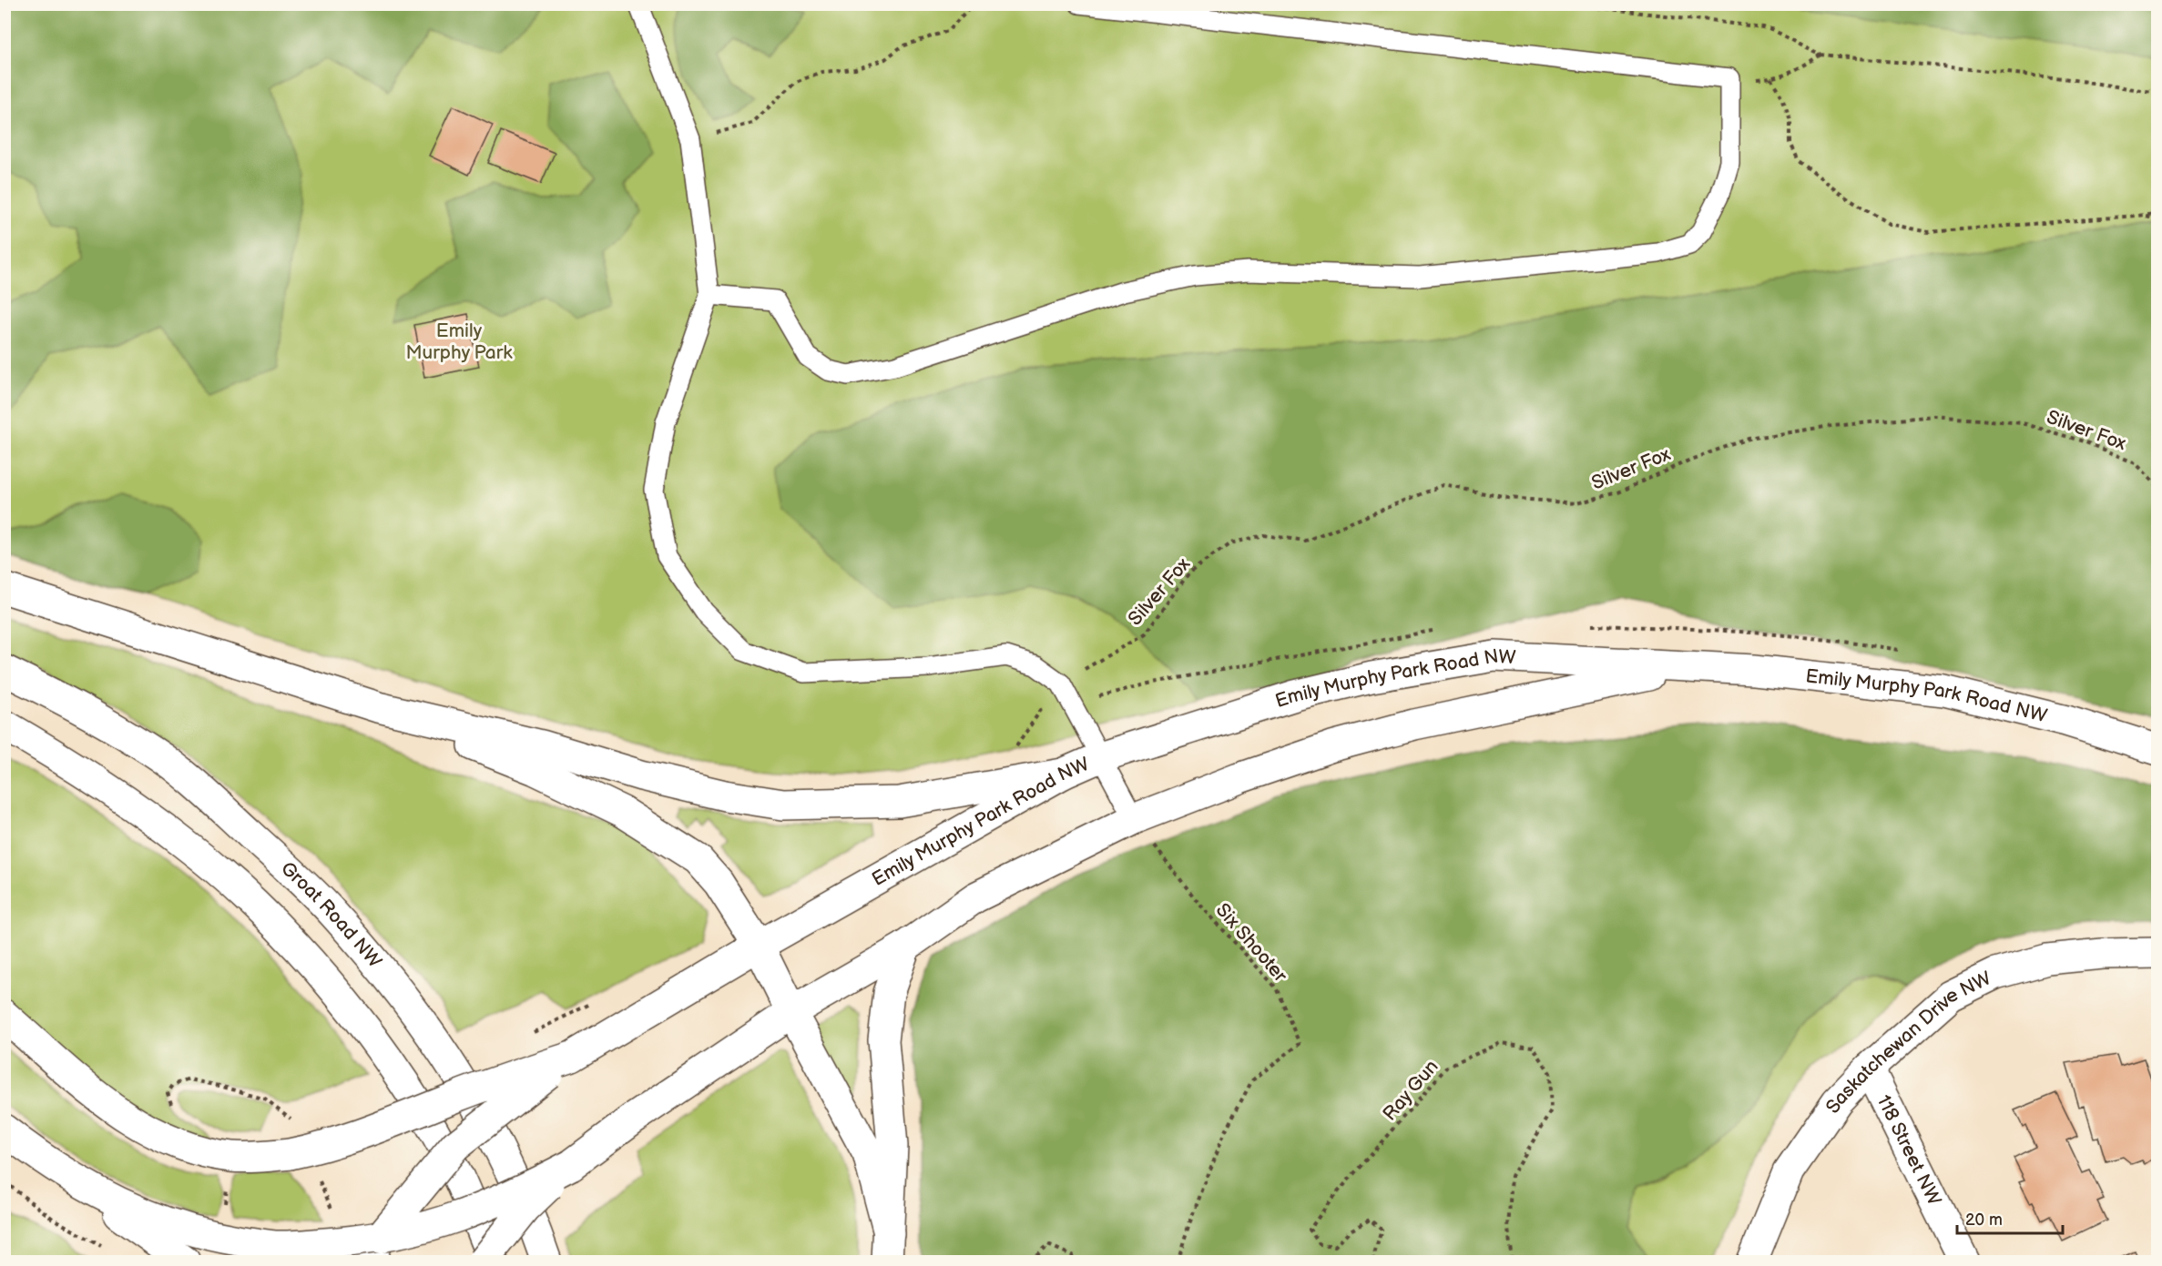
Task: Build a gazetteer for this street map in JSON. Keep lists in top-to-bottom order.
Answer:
{
  "streets": {
    "street": [
      "Emily Murphy Park Road NW",
      "Groat Road NW",
      "Saskatchewan Drive NW",
      "118 Street NW"
    ],
    "path": ["Silver Fox", "Six Shooter", "Ray Gun"]
  },
  "crossings": [
    ["Emily Murphy Park Road NW", "Six Shooter"],
    ["Saskatchewan Drive NW", "118 Street NW"]
  ],
  "parks": ["Emily Murphy Park"],
  "scale_bar": "20 m"
}
